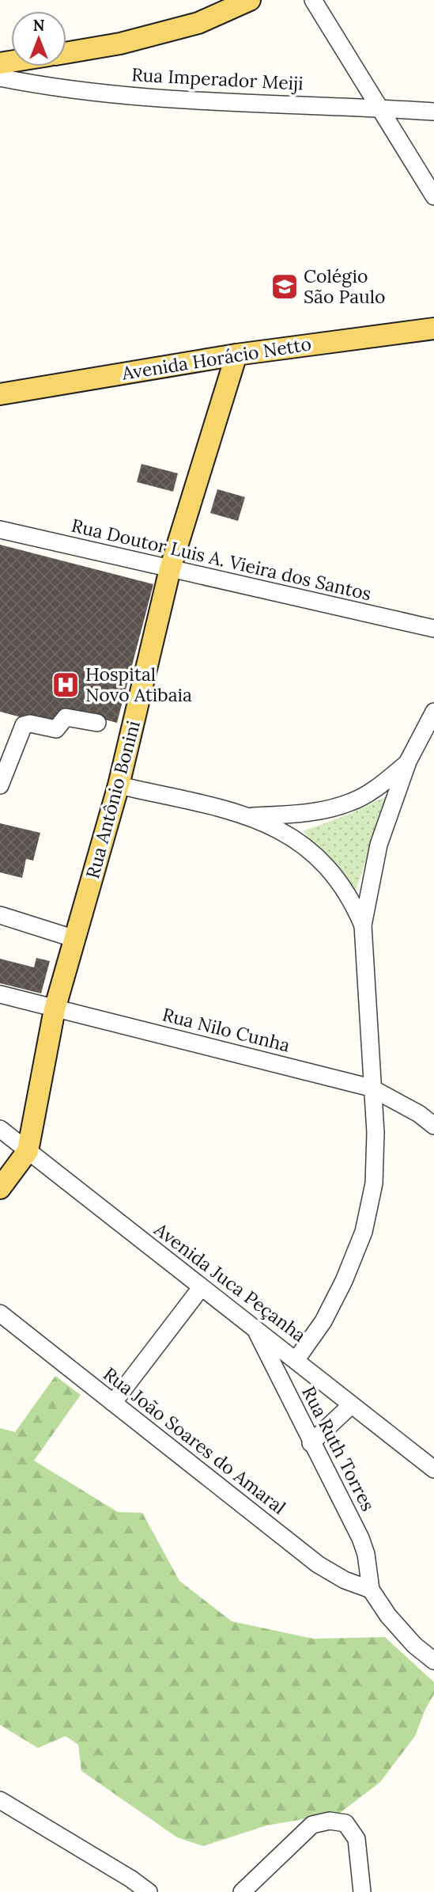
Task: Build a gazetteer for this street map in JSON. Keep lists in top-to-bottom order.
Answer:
{
  "streets": {
    "main road": ["Avenida Horácio Netto", "Rua Antônio Bonini"],
    "street": [
      "Rua Imperador Meiji",
      "Rua Doutor Luis A. Vieira dos Santos",
      "Rua Nilo Cunha",
      "Avenida Juca Peçanha",
      "Rua João Soares do Amaral",
      "Rua Ruth Torres"
    ]
  },
  "crossings": [
    ["Avenida Horácio Netto", "Rua Antônio Bonini"],
    ["Rua Doutor Luis A. Vieira dos Santos", "Rua Antônio Bonini"],
    ["Rua Antônio Bonini", "Rua Nilo Cunha"],
    ["Rua Antônio Bonini", "Avenida Juca Peçanha"],
    ["Avenida Juca Peçanha", "Rua Ruth Torres"],
    ["Rua João Soares do Amaral", "Rua Ruth Torres"]
  ],
  "places": {
    "school or university": ["Colégio São Paulo"],
    "hospital": ["Hospital Novo Atibaia"]
  },
  "north": "top"
}
